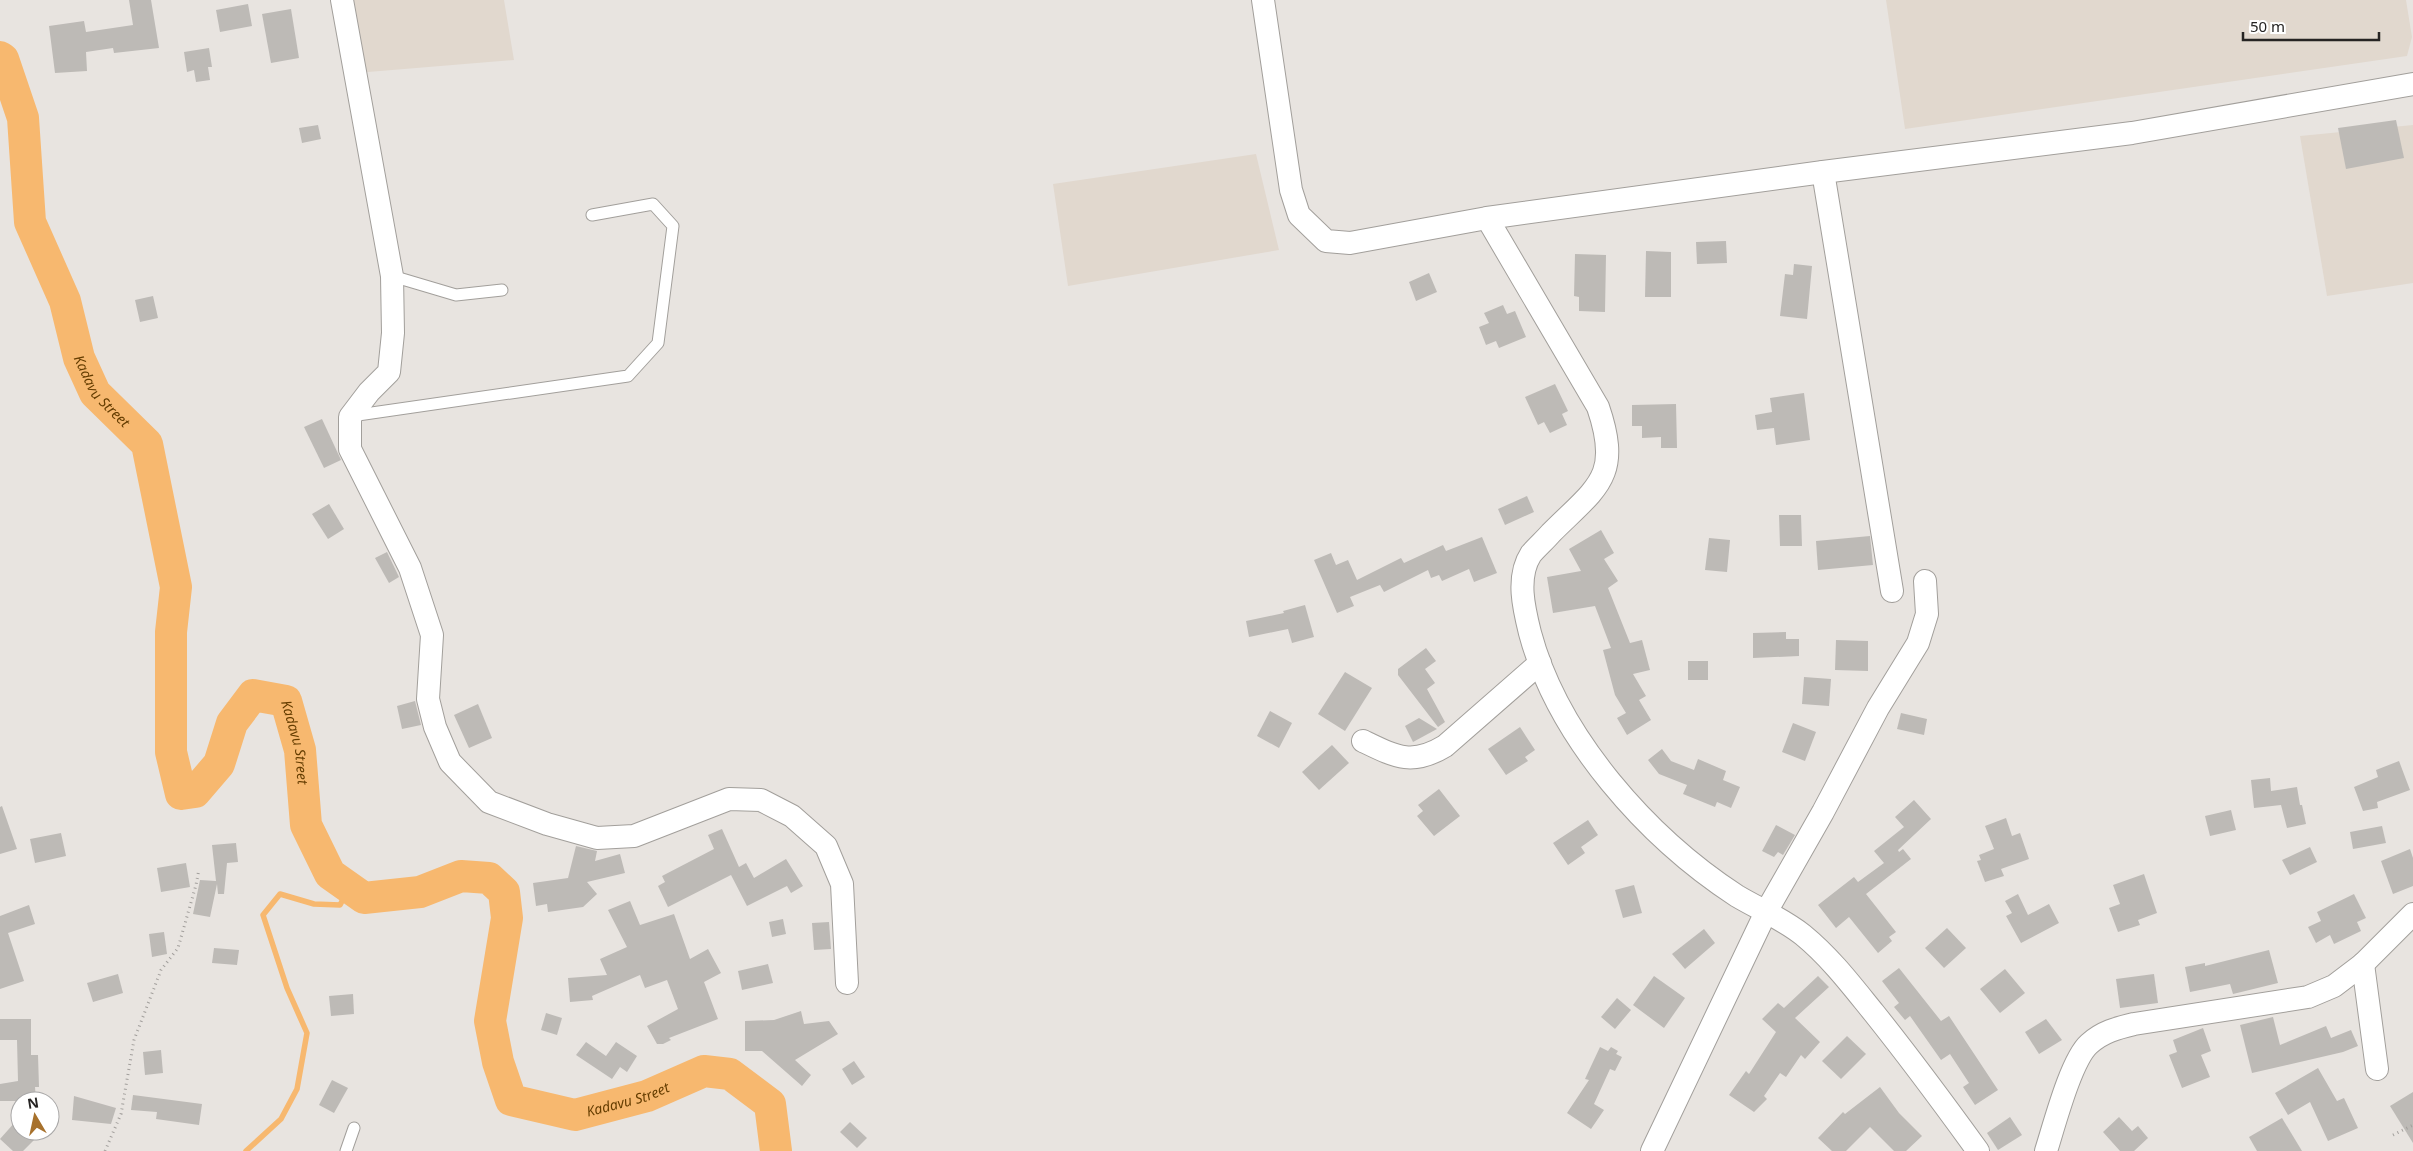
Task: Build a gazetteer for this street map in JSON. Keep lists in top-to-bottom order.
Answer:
{
  "water": ["Kadavu Street"],
  "scale_bar": "50 m",
  "north": "top"
}
